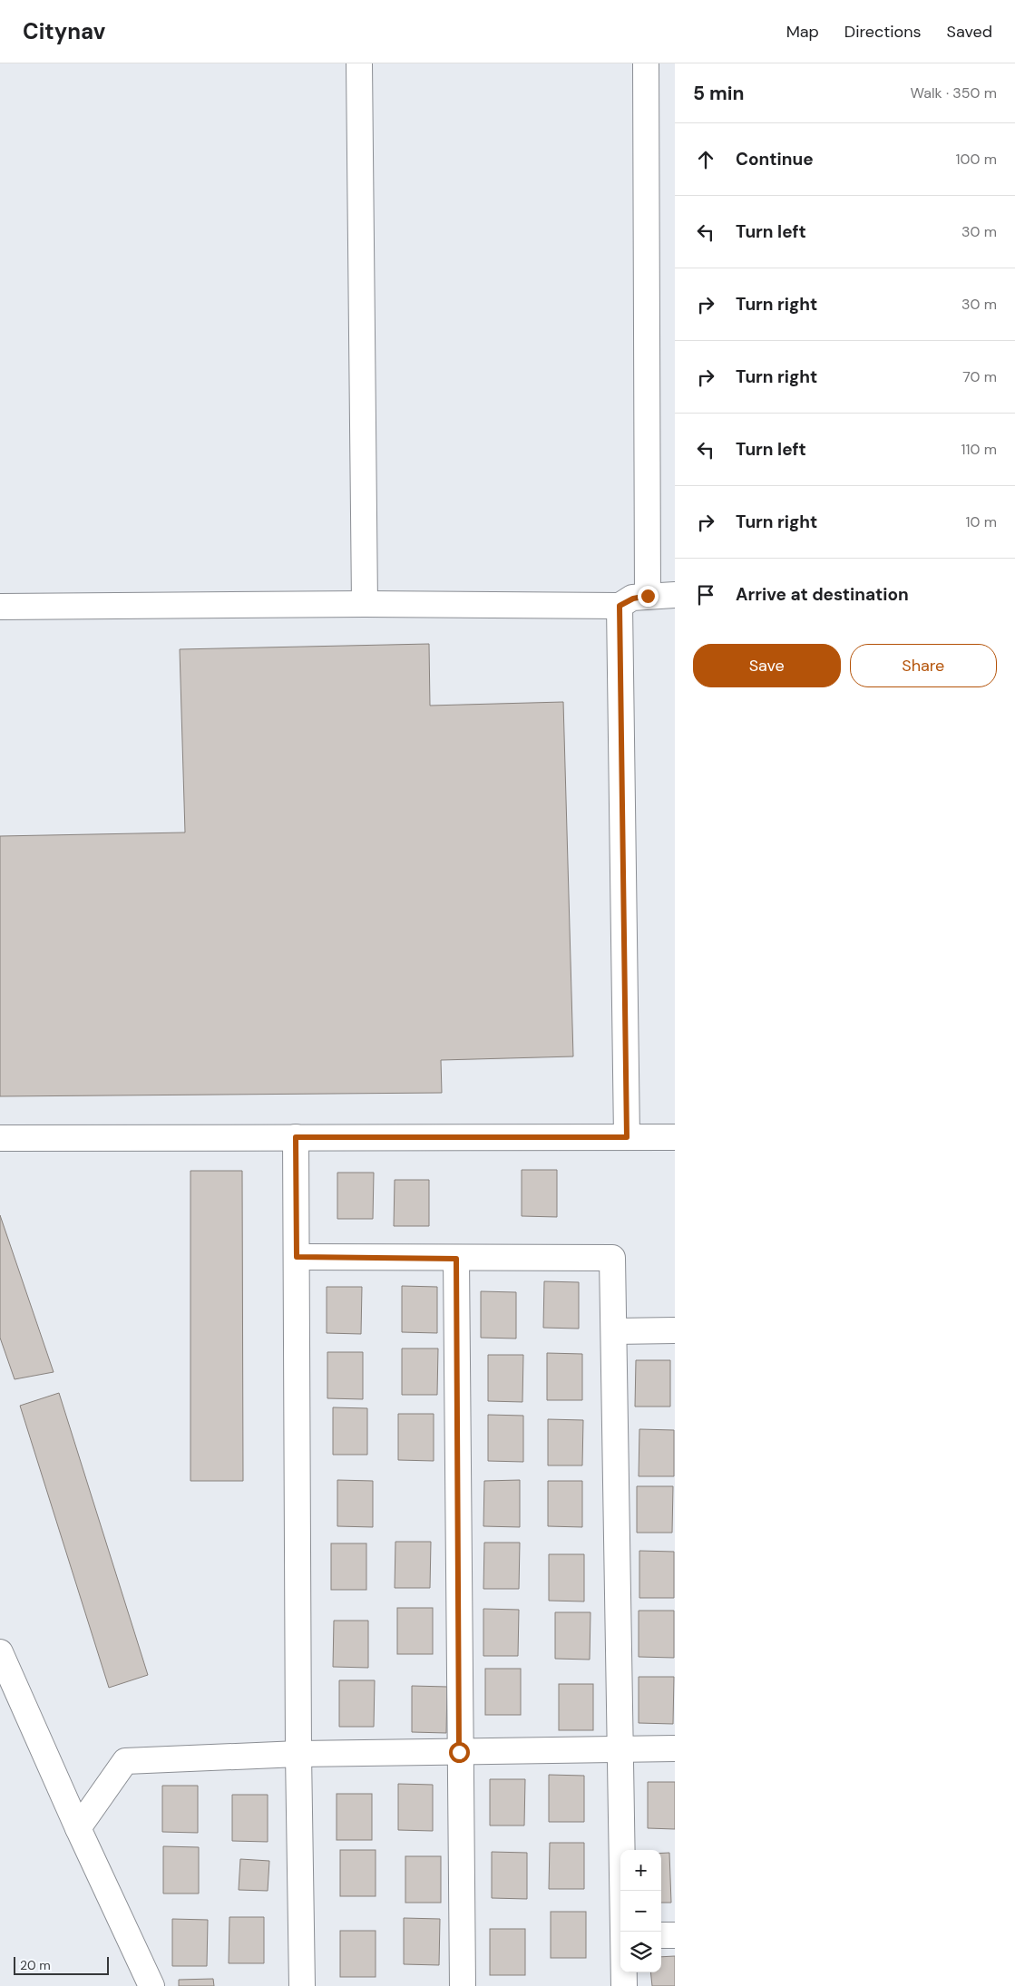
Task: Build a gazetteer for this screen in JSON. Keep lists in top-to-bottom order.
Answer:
{
  "scale_bar": "20 m",
  "page": {
    "header": "Citynav",
    "nav": ["Map", "Directions", "Saved"],
    "heading": ["5 min", "Walk · 350 m"],
    "list": [
      ["Continue", "100 m"],
      ["Turn left", "30 m"],
      ["Turn right", "30 m"],
      ["Turn right", "70 m"],
      ["Turn left", "110 m"],
      ["Turn right", "10 m"],
      "Arrive at destination"
    ],
    "buttons": ["Save", "Share"],
    "map_buttons": ["+", "−"],
    "scale": "20 m"
  }
}
